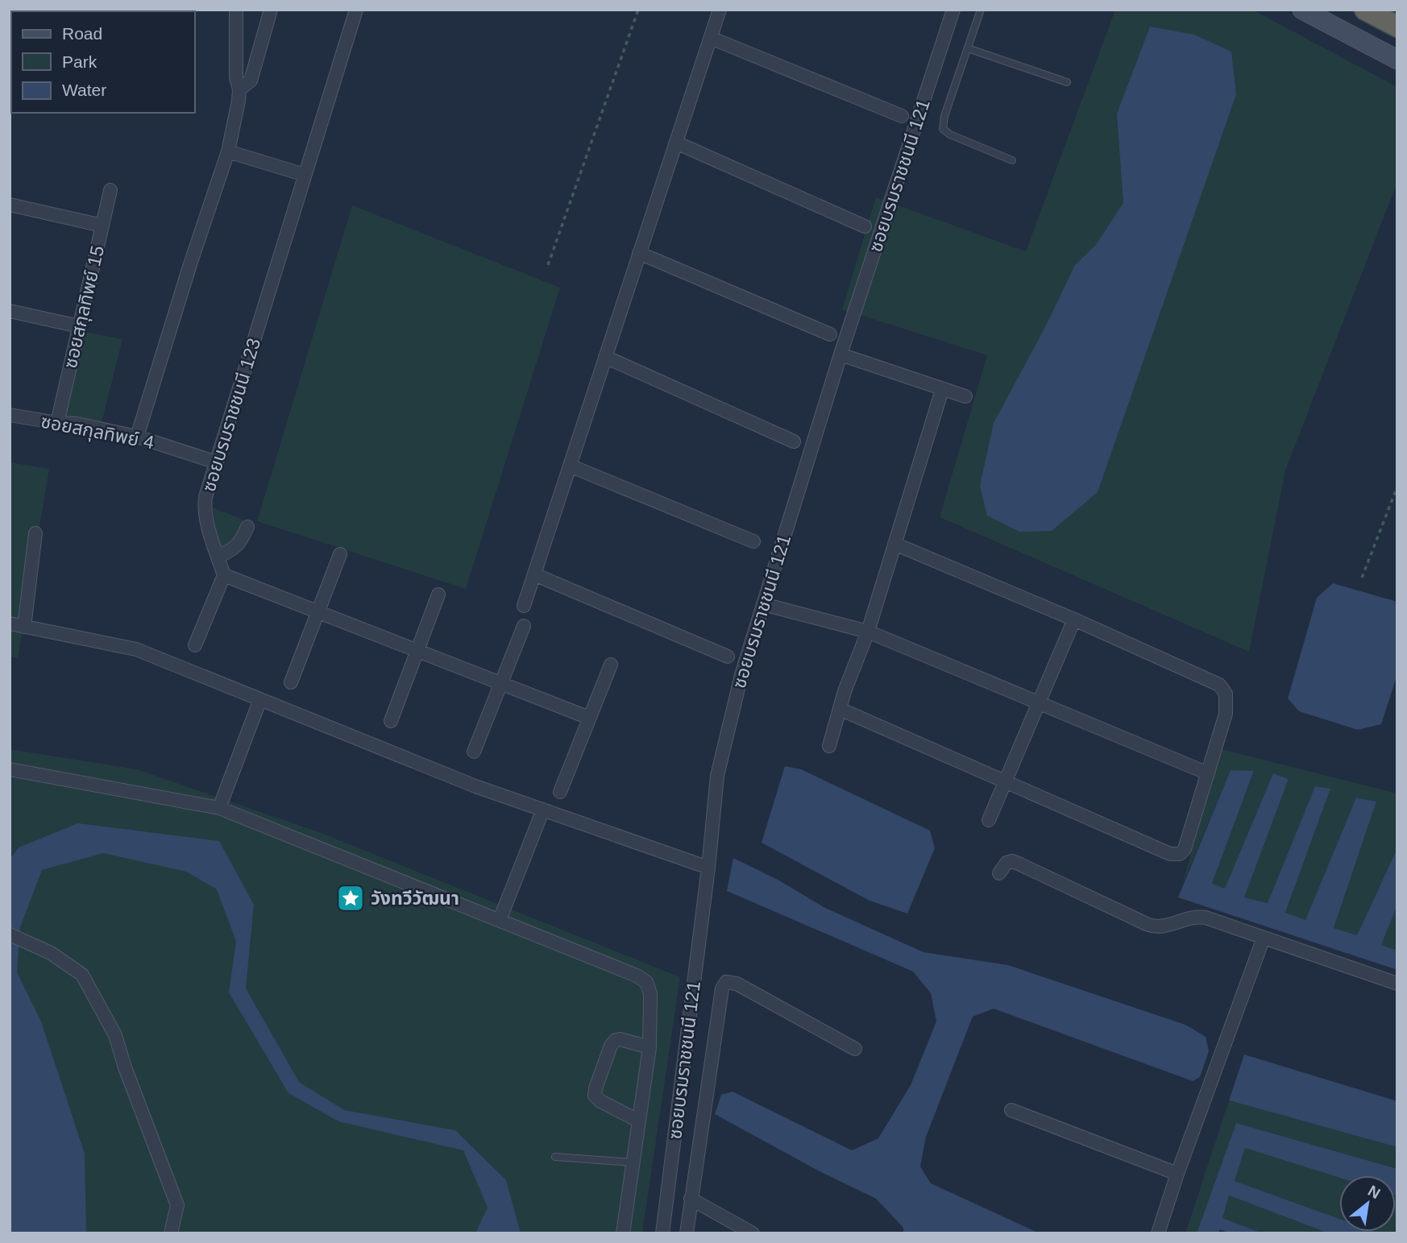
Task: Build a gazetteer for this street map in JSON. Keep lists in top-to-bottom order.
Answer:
{
  "streets": {
    "street": [
      "ซอยบรมราชชนนี 121",
      "ซอยสกุลทิพย์ 15",
      "ซอยบรมราชชนนี 123",
      "ซอยสกุลทิพย์ 4"
    ]
  },
  "crossings": [
    ["ซอยสกุลทิพย์ 15", "ซอยสกุลทิพย์ 4"],
    ["ซอยบรมราชชนนี 123", "ซอยสกุลทิพย์ 4"]
  ],
  "places": {
    "place": ["วังทวีวัฒนา"]
  },
  "legend": ["Road", "Park", "Water"],
  "north": "top right"
}
